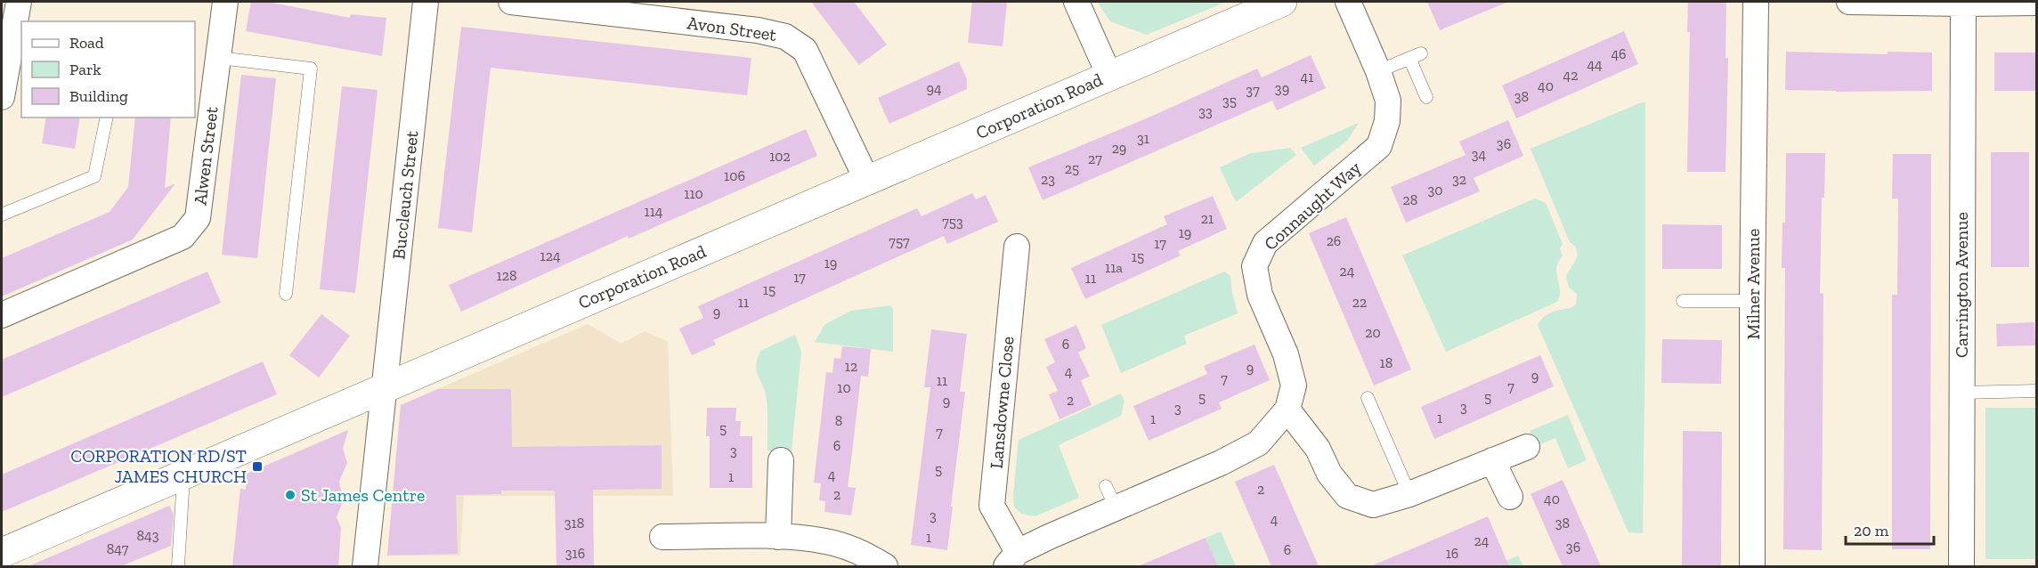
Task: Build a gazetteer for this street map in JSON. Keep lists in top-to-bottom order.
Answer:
{
  "streets": {
    "street": [
      "Avon Street",
      "Corporation Road",
      "Alwen Street",
      "Buccleuch Street",
      "Connaught Way",
      "Milner Avenue",
      "Carrington Avenue",
      "Lansdowne Close"
    ]
  },
  "crossings": [
    ["Avon Street", "Corporation Road"],
    ["Corporation Road", "Buccleuch Street"],
    ["Connaught Way", "Lansdowne Close"]
  ],
  "places": {
    "transit": ["CORPORATION RD/ST JAMES CHURCH"],
    "other": ["St James Centre"]
  },
  "house_numbers": [
    "46",
    "44",
    "42",
    "41",
    "40",
    "94",
    "39",
    "37",
    "38",
    "35",
    "33",
    "31",
    "36",
    "29",
    "34",
    "102",
    "27",
    "25",
    "106",
    "23",
    "32",
    "30",
    "110",
    "28",
    "114",
    "21",
    "753",
    "19",
    "26",
    "757",
    "17",
    "124",
    "15",
    "19",
    "11a",
    "24",
    "128",
    "17",
    "11",
    "15",
    "11",
    "22",
    "9",
    "20",
    "6",
    "18",
    "12",
    "9",
    "4",
    "9",
    "7",
    "11",
    "7",
    "10",
    "5",
    "5",
    "2",
    "9",
    "3",
    "3",
    "1",
    "1",
    "8",
    "5",
    "7",
    "6",
    "3",
    "5",
    "4",
    "1",
    "2",
    "2",
    "40",
    "3",
    "4",
    "318",
    "38",
    "843",
    "1",
    "24",
    "36",
    "847",
    "6",
    "316",
    "16"
  ],
  "legend": ["Road", "Park", "Building"],
  "scale_bar": "20 m"
}
